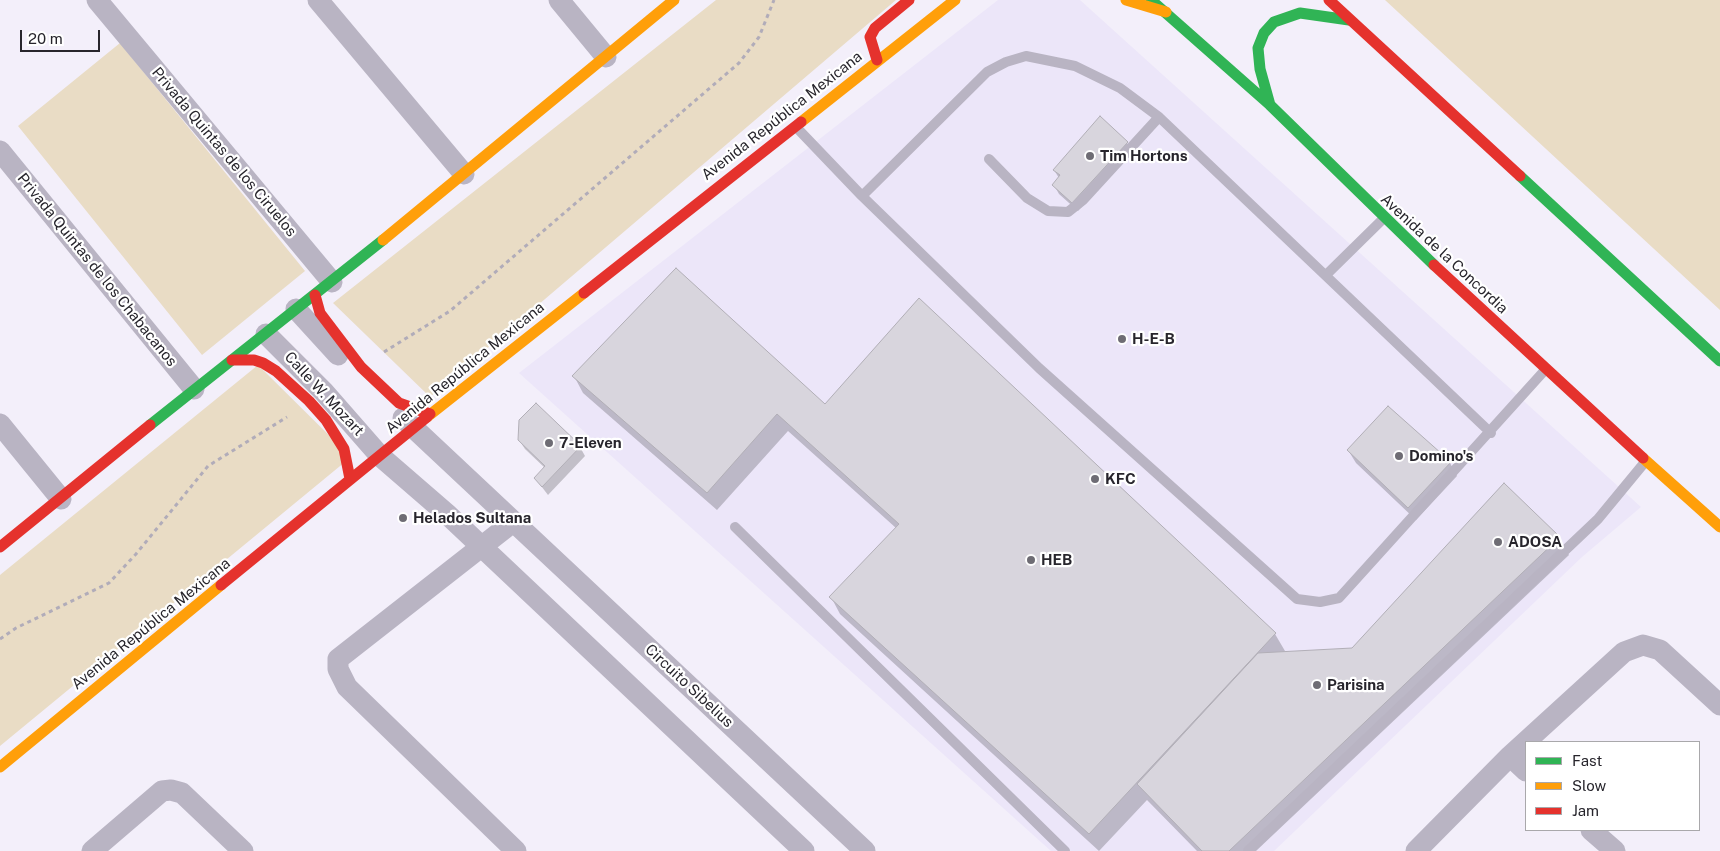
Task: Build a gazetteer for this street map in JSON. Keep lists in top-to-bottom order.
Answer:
{
  "streets": {
    "main road": ["Avenida República Mexicana", "Avenida de la Concordia"],
    "street": [
      "Privada Quintas de los Ciruelos",
      "Privada Quintas de los Chabacanos",
      "Calle W. Mozart",
      "Circuito Sibelius"
    ]
  },
  "crossings": [
    ["Avenida República Mexicana", "Calle W. Mozart"],
    ["Avenida República Mexicana", "Circuito Sibelius"]
  ],
  "places": [
    "Tim Hortons",
    "H-E-B",
    "7-Eleven",
    "Domino's",
    "KFC",
    "Helados Sultana",
    "ADOSA",
    "HEB",
    "Parisina"
  ],
  "legend": ["Fast", "Slow", "Jam"],
  "scale_bar": "20 m"
}
